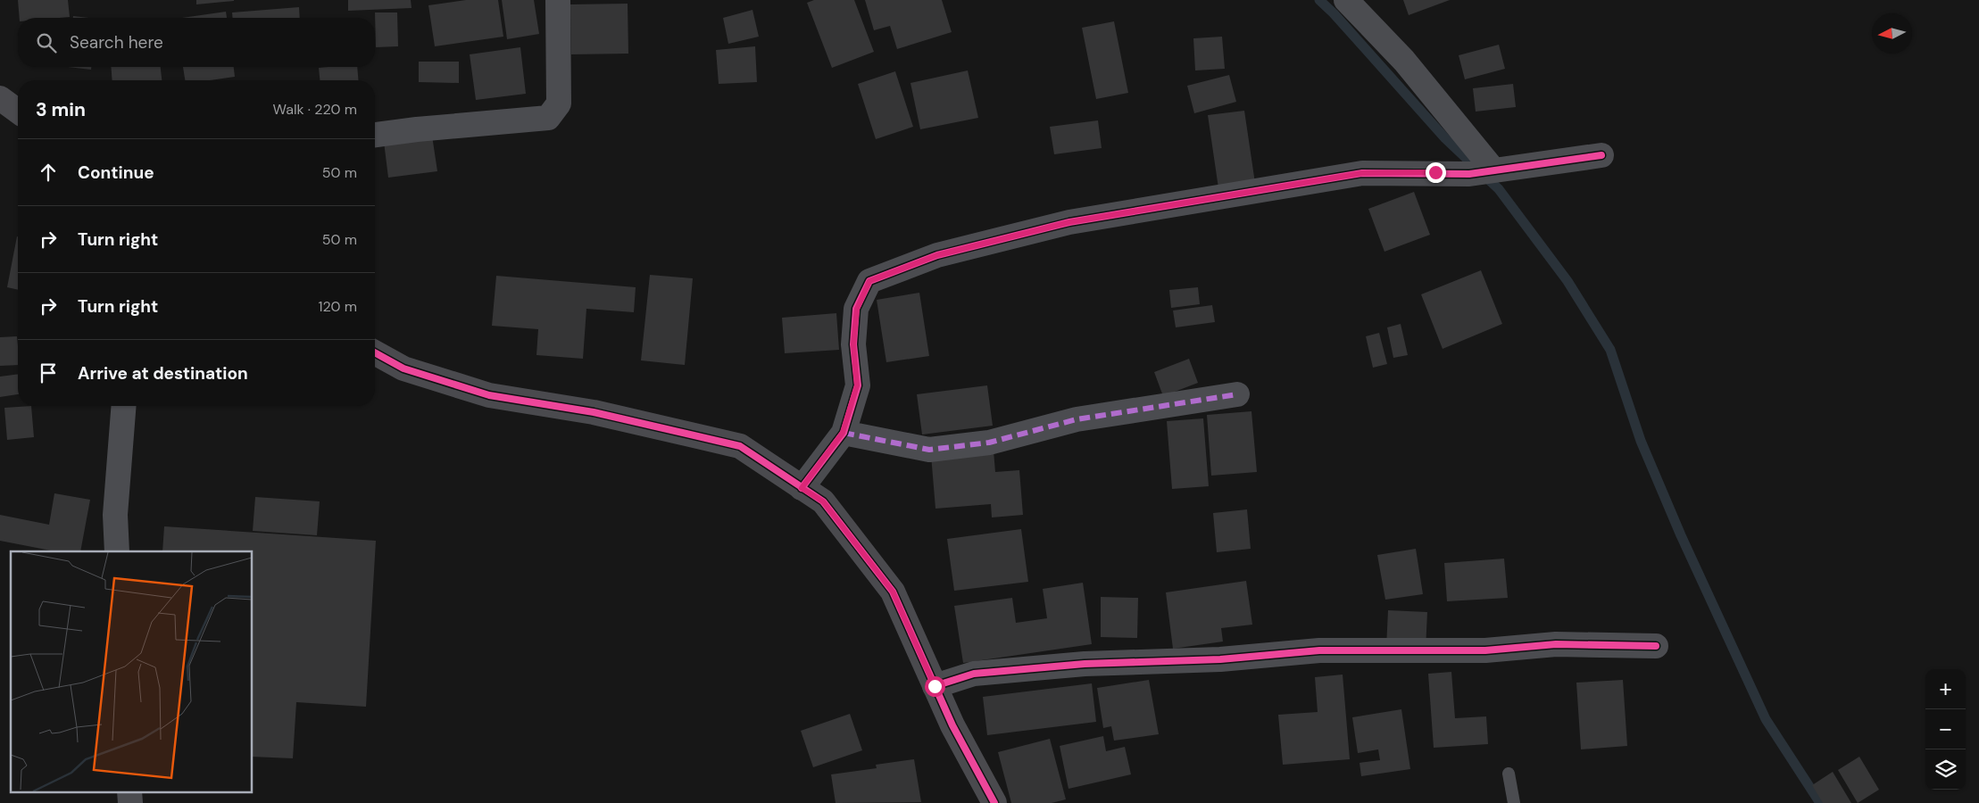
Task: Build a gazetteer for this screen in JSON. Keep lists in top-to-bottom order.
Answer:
{
  "north": "left",
  "page": {
    "search": "Search here",
    "heading": ["3 min", "Walk · 220 m"],
    "list": [
      ["Continue", "50 m"],
      ["Turn right", "50 m"],
      ["Turn right", "120 m"],
      "Arrive at destination"
    ],
    "map_buttons": ["+", "−"]
  }
}
